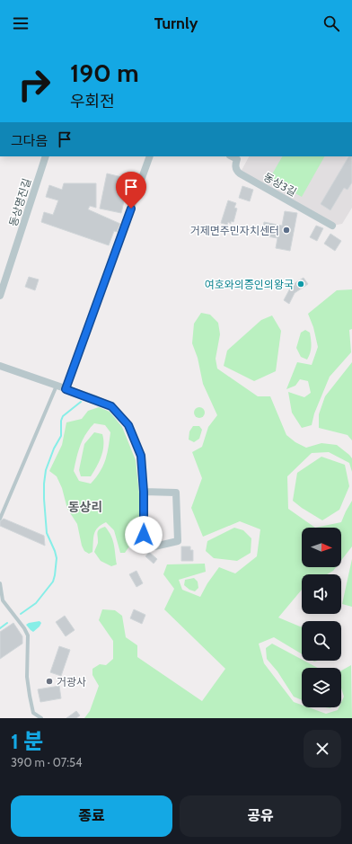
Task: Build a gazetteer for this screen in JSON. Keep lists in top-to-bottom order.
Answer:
{
  "streets": {
    "street": ["동상3길", "동상명진길"]
  },
  "districts": ["동상리"],
  "places": ["거제면주민자치센터", "여호와의증인의왕국", "거광사"],
  "north": "right",
  "page": {
    "header": "Turnly",
    "turn": ["190 m", "우회전"],
    "then": "그다음",
    "heading": ["1 분", "390 m · 07:54"],
    "buttons": ["종료", "공유"]
  }
}
